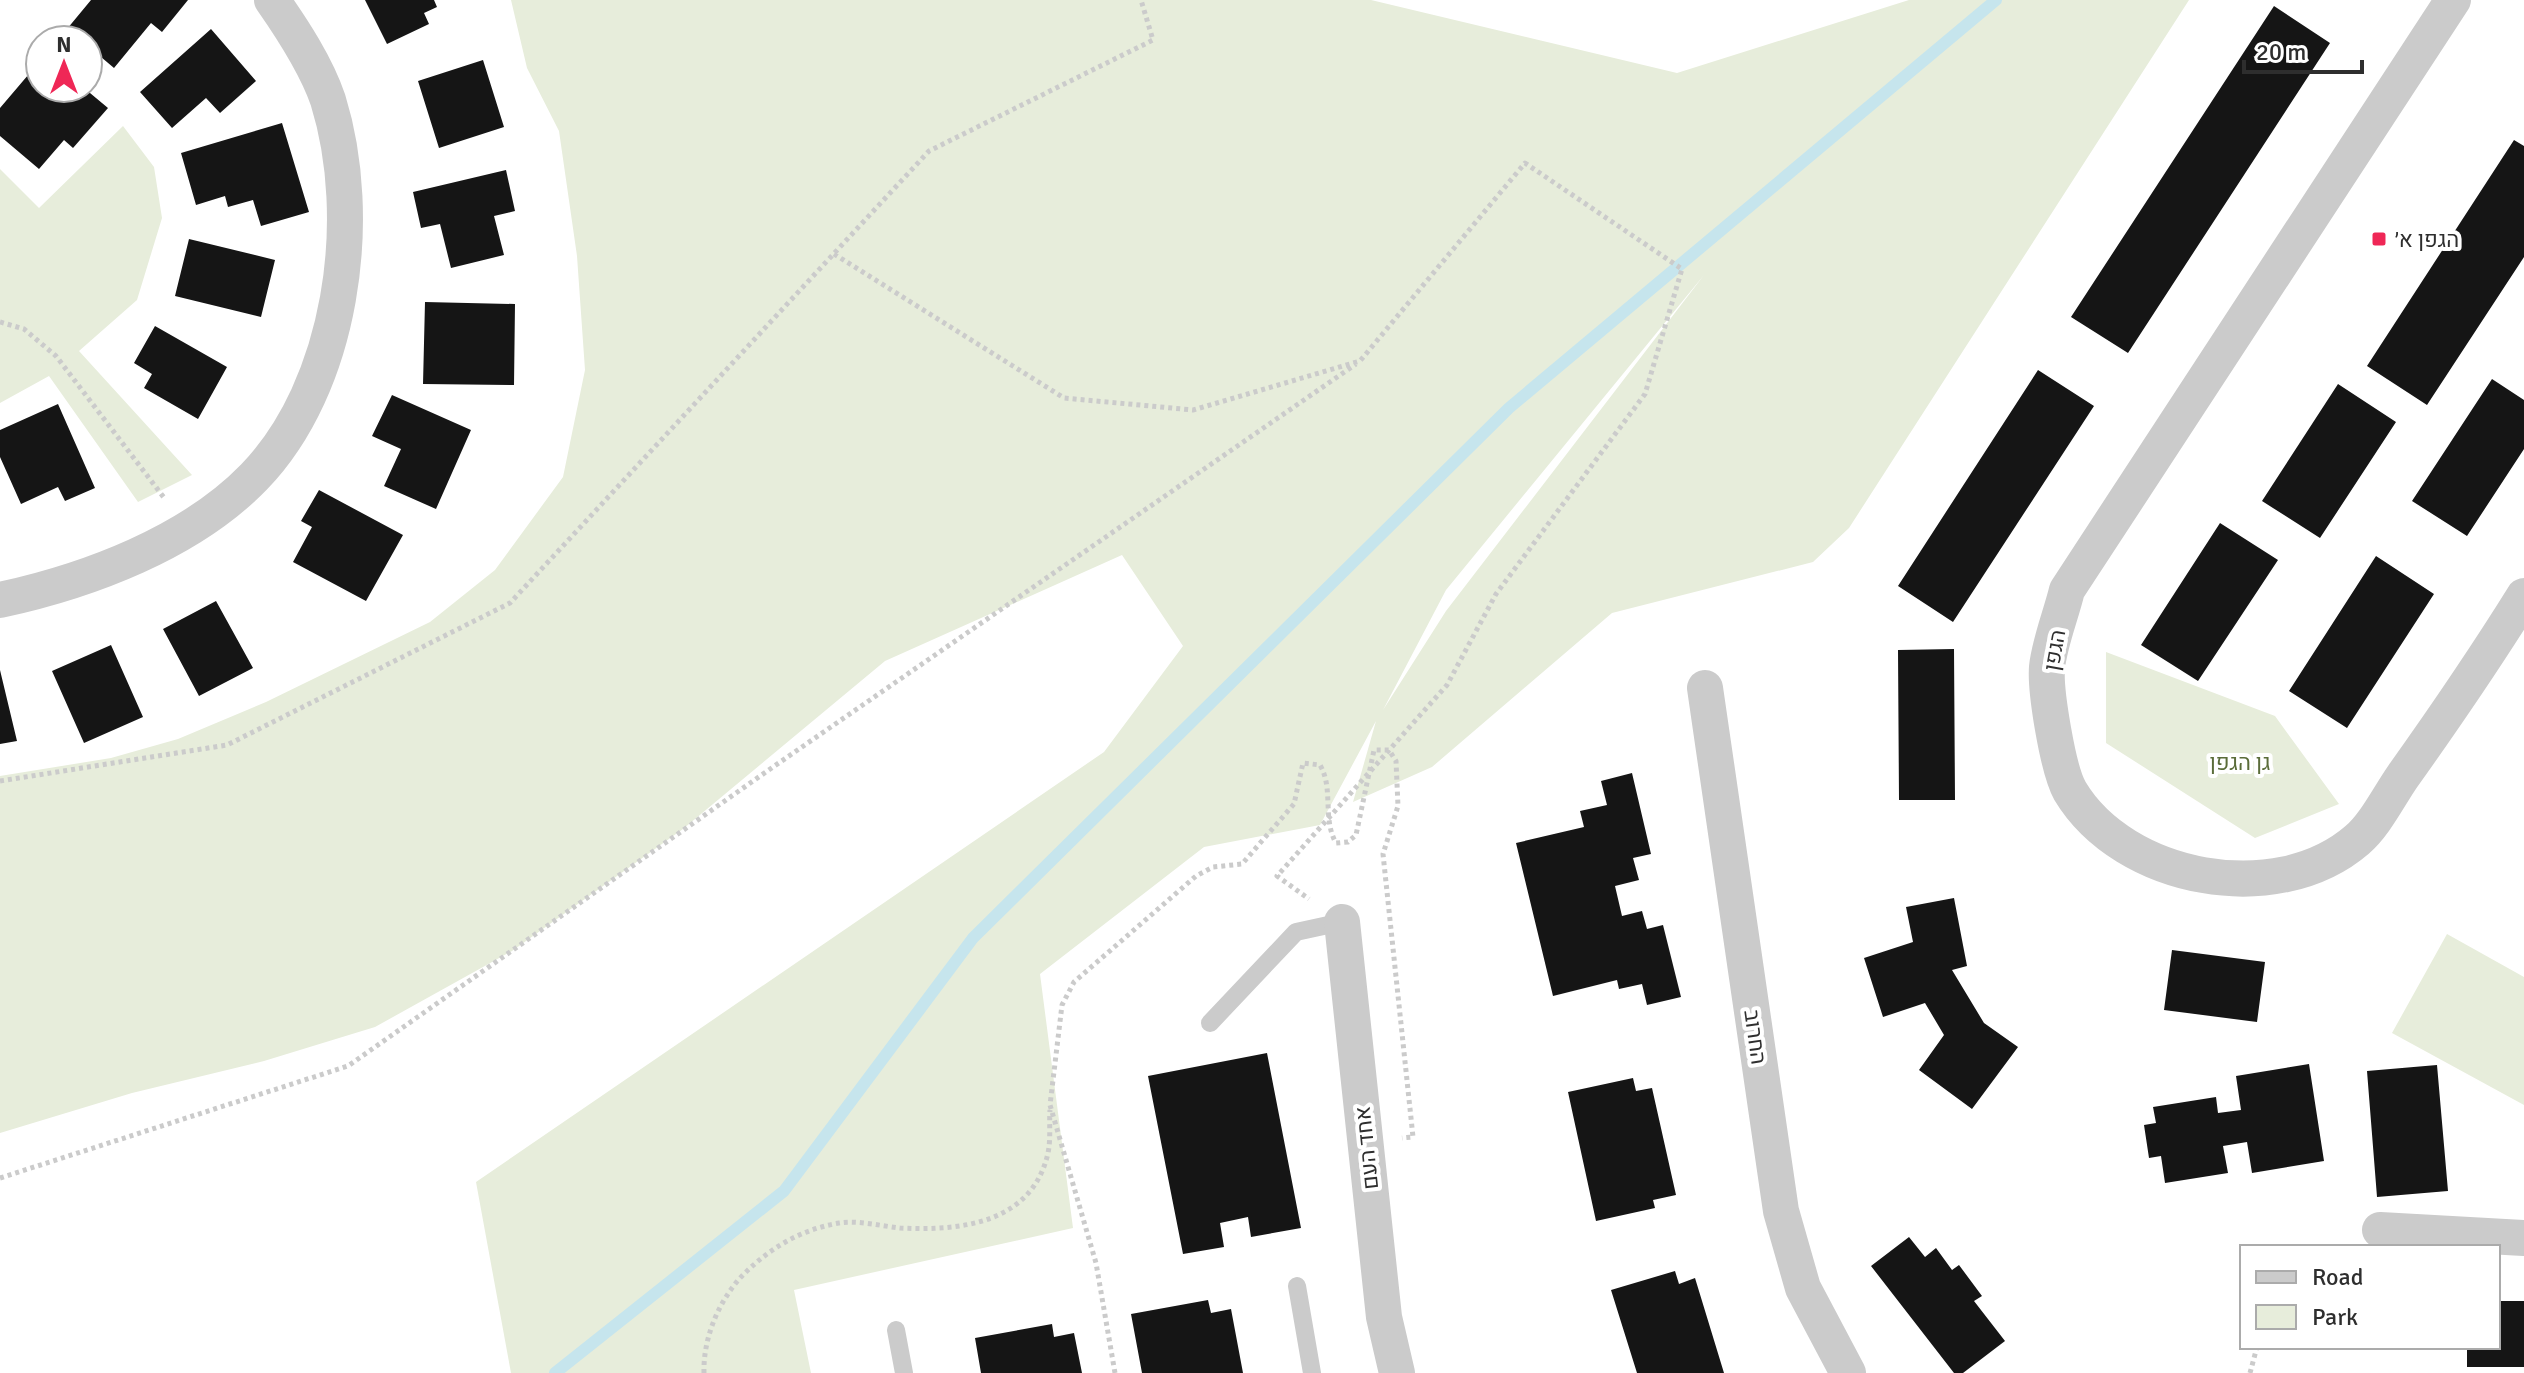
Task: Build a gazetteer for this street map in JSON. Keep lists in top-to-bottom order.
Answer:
{
  "streets": {
    "street": ["הגפן", "החרוב", "אחד העם"]
  },
  "parks": ["גן הגפן"],
  "places": {
    "transit": ["הגפן א׳"]
  },
  "legend": ["Road", "Park"],
  "scale_bar": "20 m",
  "north": "top"
}
